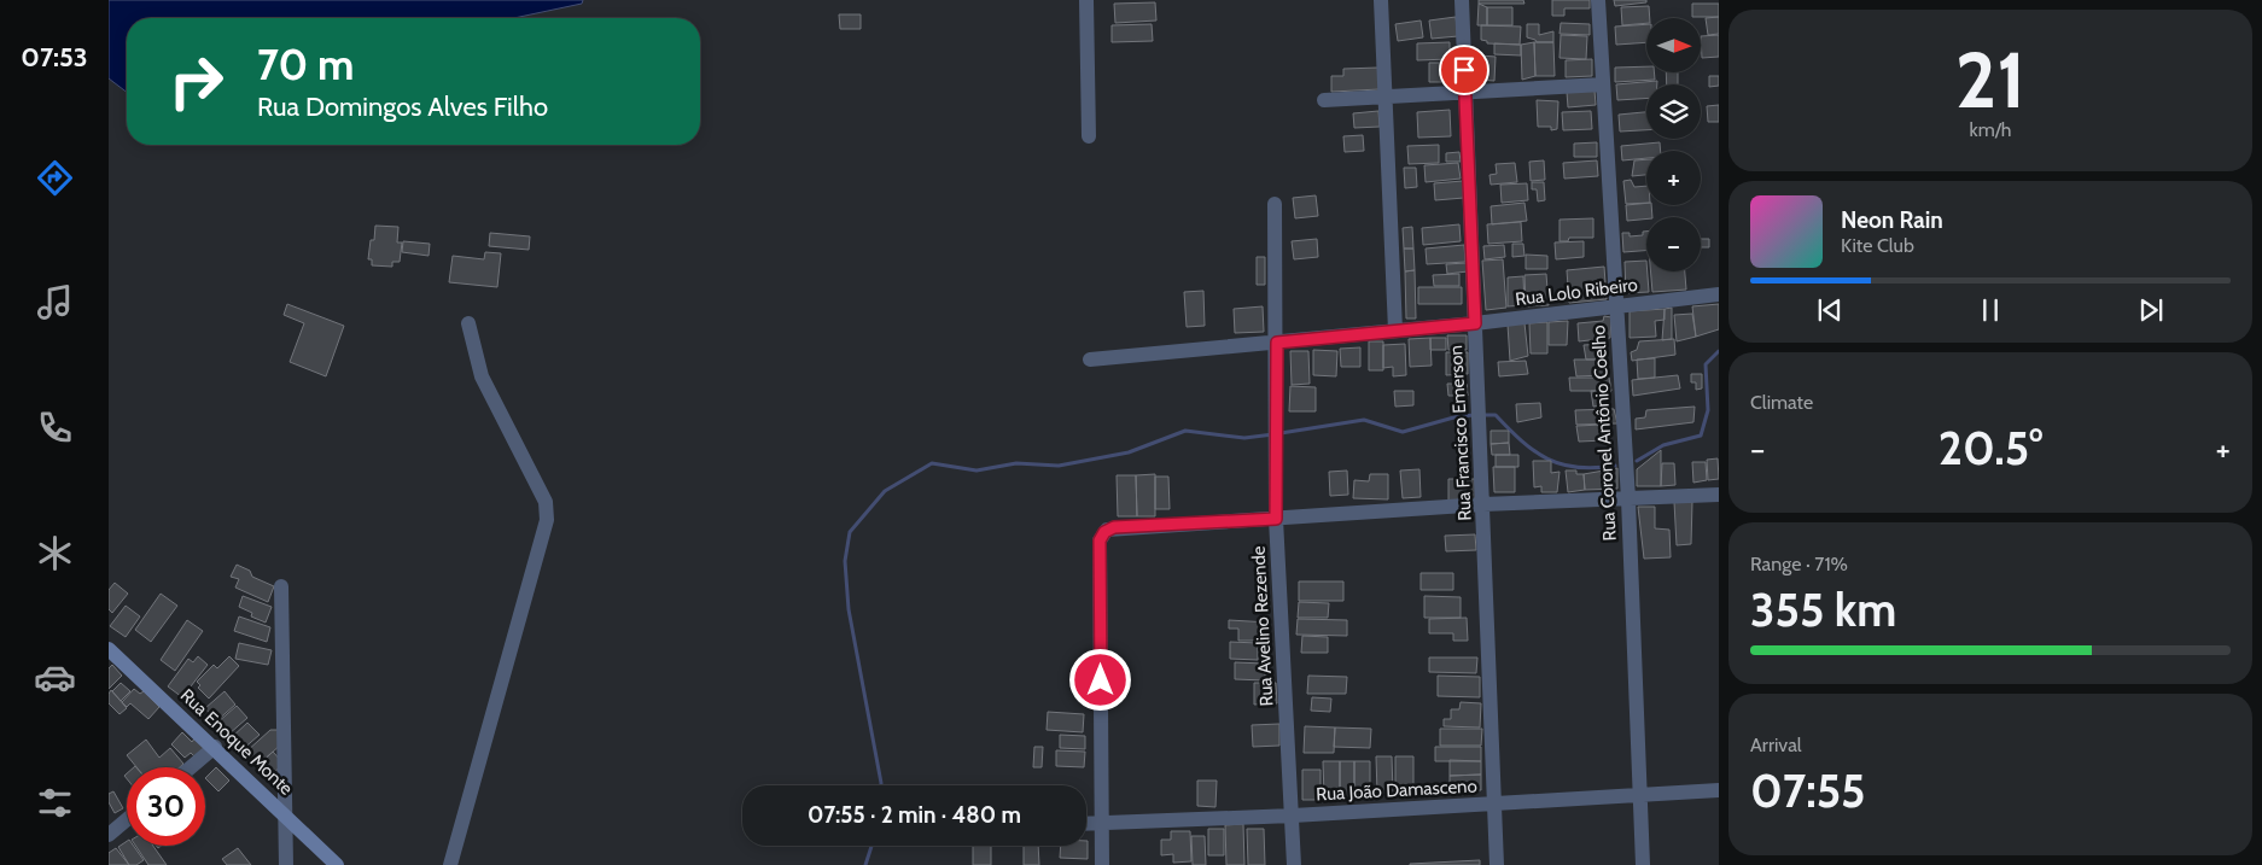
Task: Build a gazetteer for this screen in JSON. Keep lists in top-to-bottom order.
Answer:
{
  "streets": {
    "main road": ["Rua Enoque Monte"],
    "street": [
      "Rua Lolo Ribeiro",
      "Rua Francisco Emerson",
      "Rua Coronel Antônio Coelho",
      "Rua Avelino Rezende",
      "Rua João Damasceno"
    ]
  },
  "crossings": [
    ["Rua Lolo Ribeiro", "Rua Francisco Emerson"],
    ["Rua Lolo Ribeiro", "Rua Coronel Antônio Coelho"],
    ["Rua Lolo Ribeiro", "Rua Avelino Rezende"],
    ["Rua Francisco Emerson", "Rua João Damasceno"],
    ["Rua Coronel Antônio Coelho", "Rua João Damasceno"],
    ["Rua Avelino Rezende", "Rua João Damasceno"]
  ],
  "north": "right",
  "page": {
    "tabs": "07:53",
    "tile": [
      ["21", "km/h"],
      "Climate",
      ["Range · 71%", "355 km"],
      ["Arrival", "07:55"]
    ],
    "map_buttons": ["+", "−"],
    "turn": ["70 m", "Rua Domingos Alves Filho"],
    "song": ["Neon Rain", "Kite Club"],
    "heat": ["−", "20.5°", "+"],
    "limit": "30",
    "trip": "07:55 · 2 min · 480 m"
  }
}
